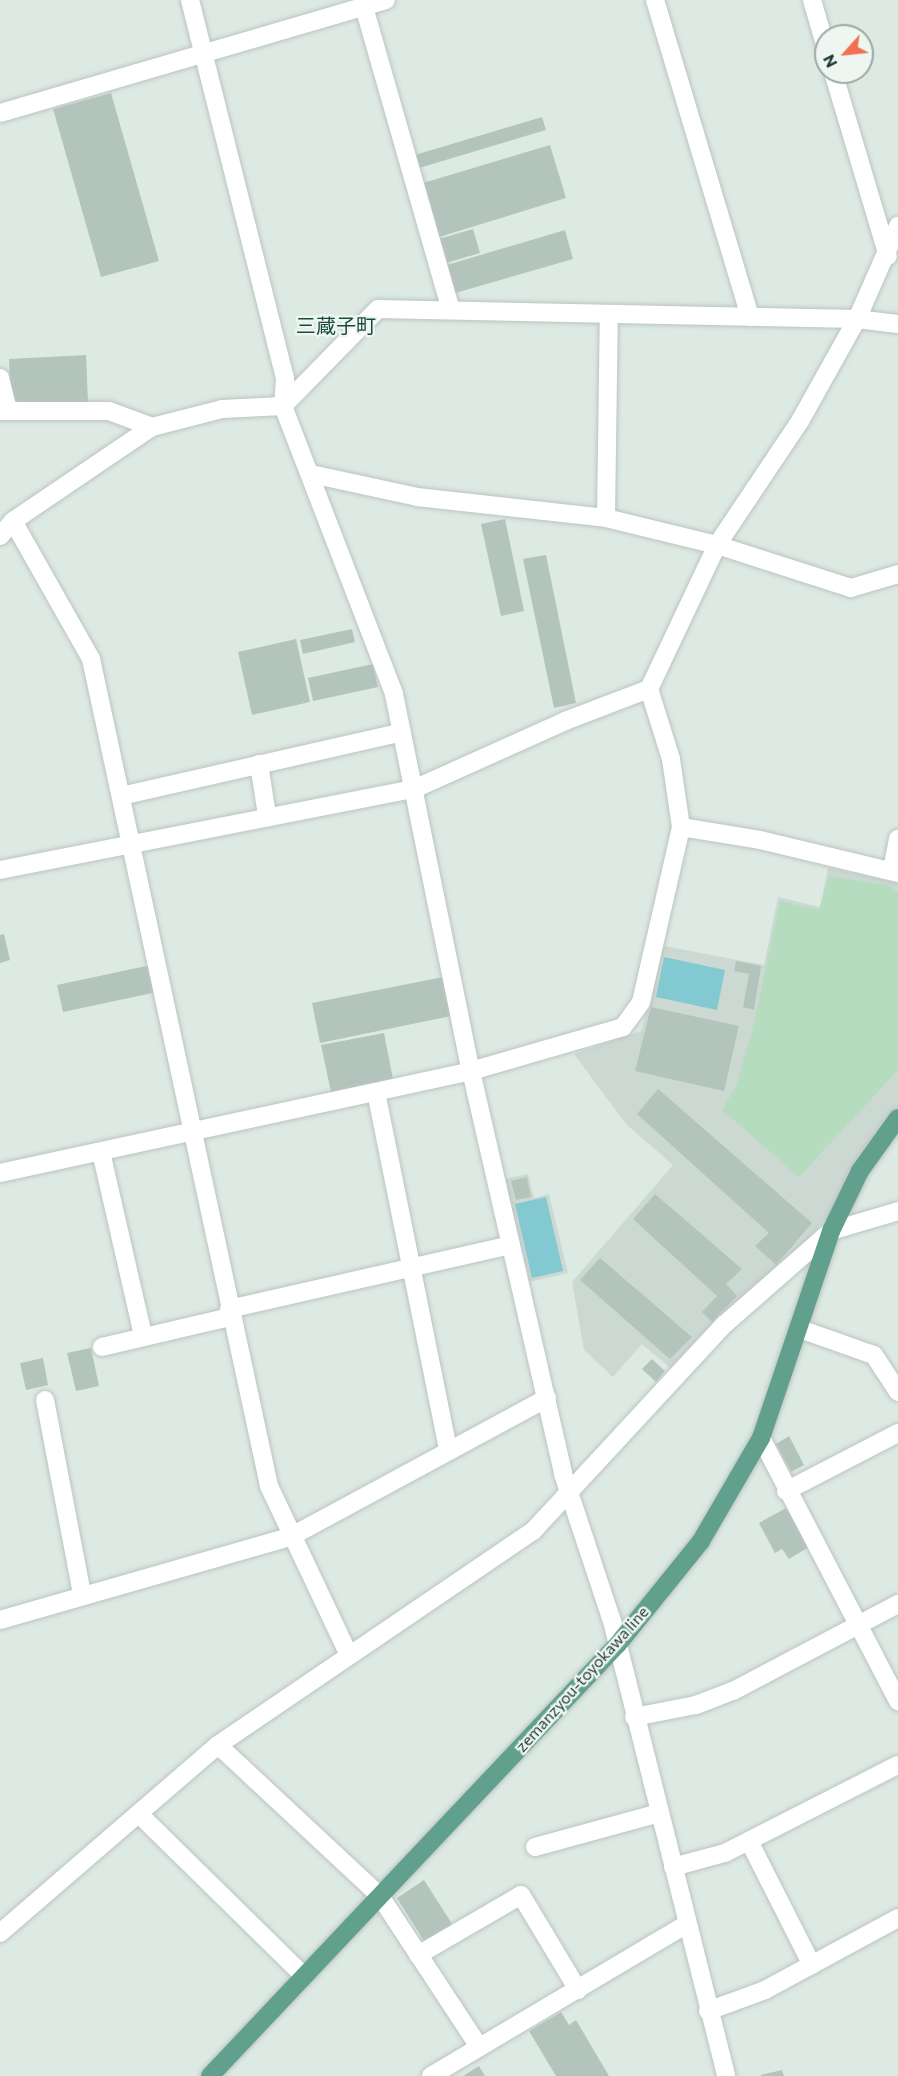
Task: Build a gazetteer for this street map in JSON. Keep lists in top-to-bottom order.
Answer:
{
  "streets": {
    "main road": ["zemanzyou-toyokawa line"]
  },
  "districts": ["三蔵子町"],
  "north": "bottom left"
}
